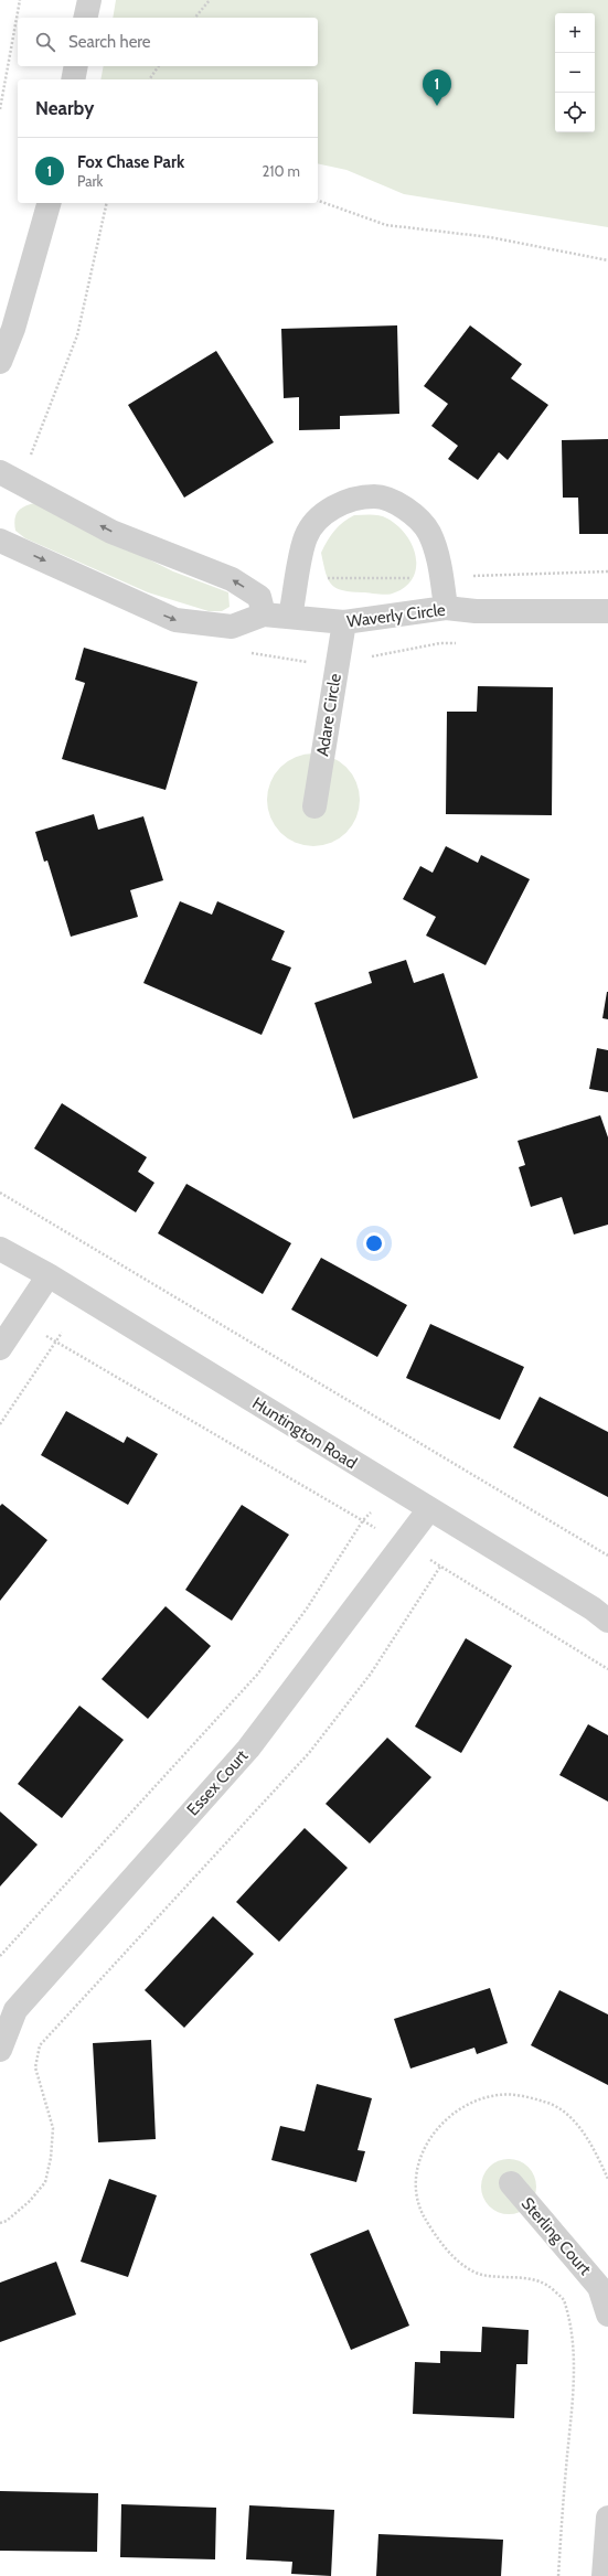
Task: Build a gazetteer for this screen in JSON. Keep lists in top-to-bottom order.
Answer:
{
  "streets": {
    "street": [
      "Waverly Circle",
      "Adare Circle",
      "Huntington Road",
      "Essex Court",
      "Sterling Court"
    ]
  },
  "crossings": [
    ["Waverly Circle", "Adare Circle"],
    ["Huntington Road", "Essex Court"]
  ],
  "page": {
    "map_buttons": ["+", "−"],
    "search": "Search here",
    "pins": "1",
    "heading": "Nearby",
    "list": [
      {
        "mark": "1",
        "name": "Fox Chase Park",
        "note": "Park",
        "value": "210 m"
      }
    ]
  }
}
